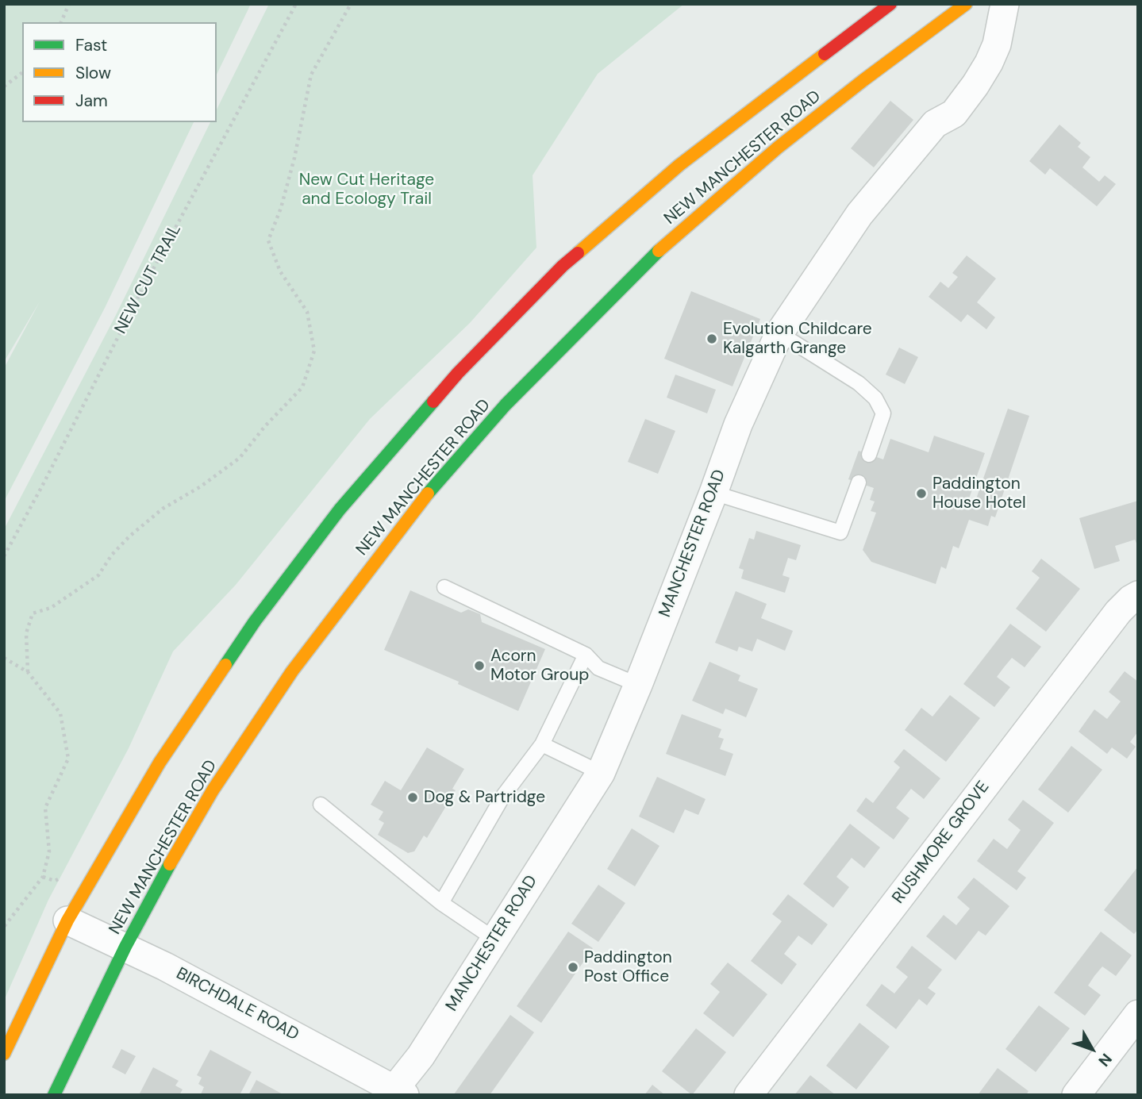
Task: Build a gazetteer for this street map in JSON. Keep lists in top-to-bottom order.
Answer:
{
  "streets": {
    "main road": ["NEW MANCHESTER ROAD"],
    "street": ["MANCHESTER ROAD", "RUSHMORE GROVE", "BIRCHDALE ROAD"],
    "path": ["NEW CUT TRAIL"]
  },
  "crossings": [
    ["NEW MANCHESTER ROAD", "BIRCHDALE ROAD"],
    ["MANCHESTER ROAD", "BIRCHDALE ROAD"]
  ],
  "parks": ["New Cut Heritage and Ecology Trail"],
  "places": [
    "Evolution Childcare Kalgarth Grange",
    "Paddington House Hotel",
    "Acorn Motor Group",
    "Dog & Partridge",
    "Paddington Post Office"
  ],
  "legend": ["Fast", "Slow", "Jam"],
  "north": "bottom right"
}
